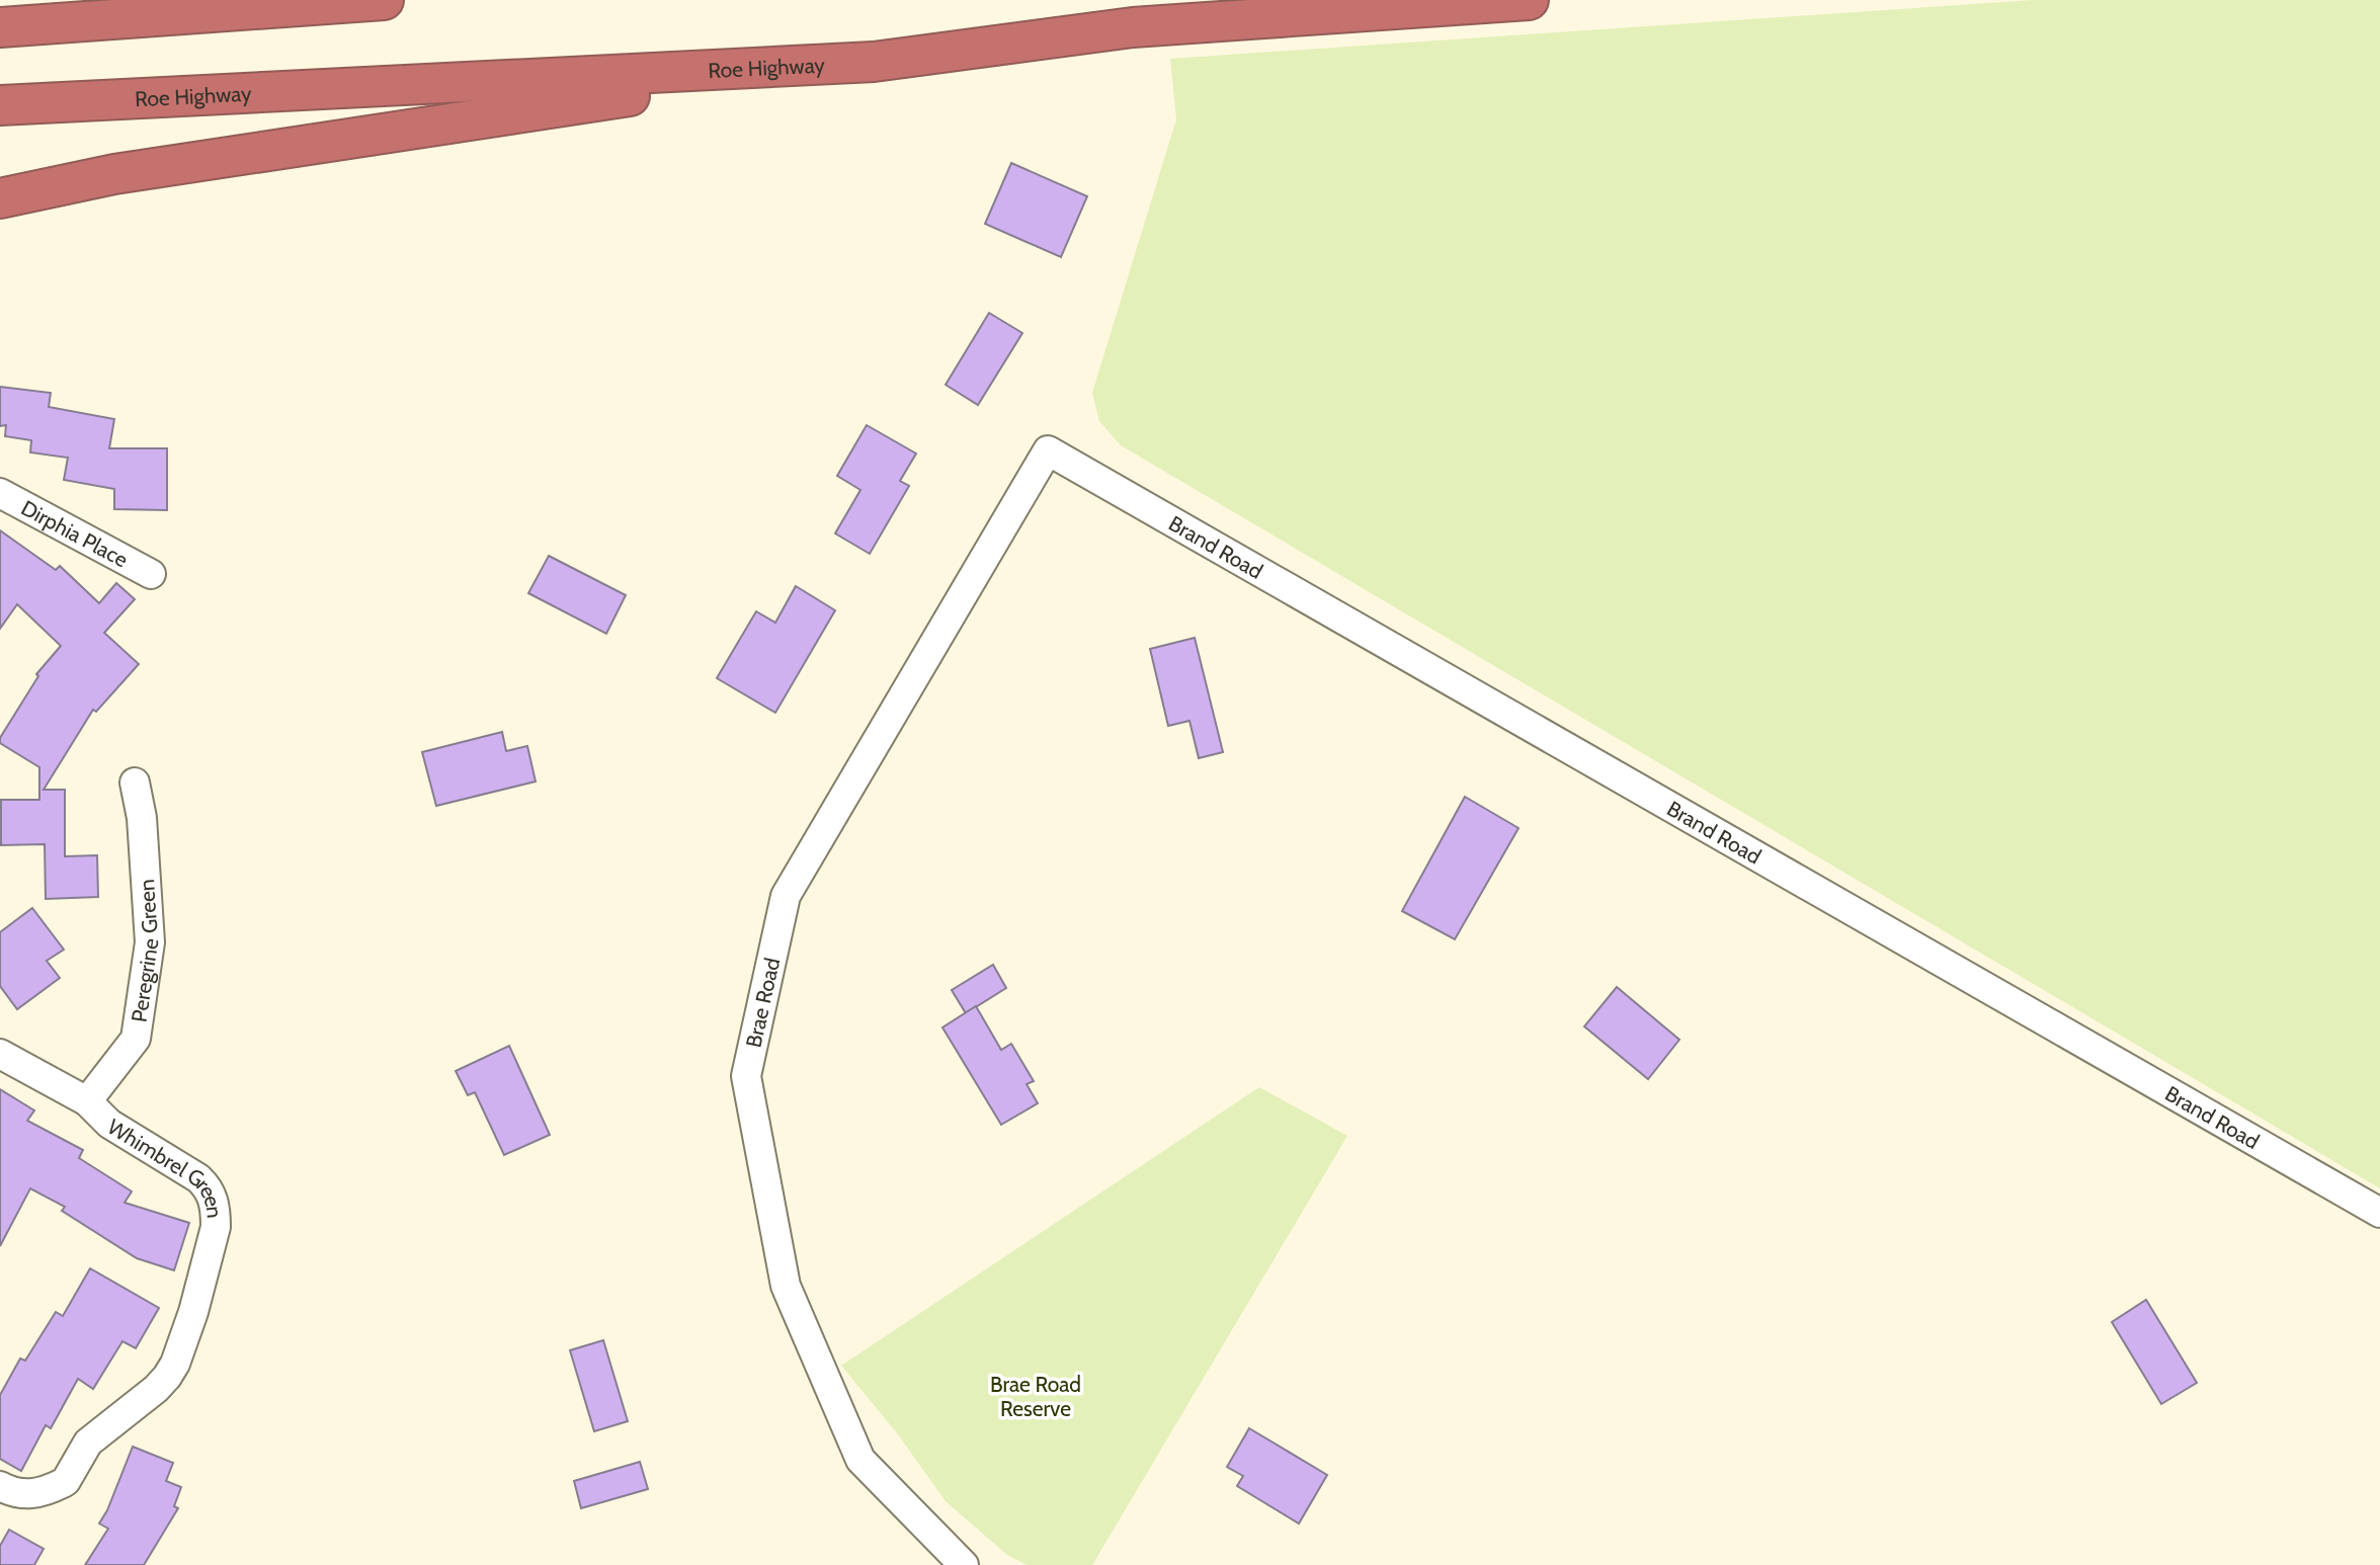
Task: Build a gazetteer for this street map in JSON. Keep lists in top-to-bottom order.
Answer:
{
  "streets": {
    "highway": ["Roe Highway"],
    "street": [
      "Dirphia Place",
      "Brand Road",
      "Peregrine Green",
      "Brae Road",
      "Whimbrel Green"
    ]
  },
  "crossings": [
    ["Brand Road", "Brae Road"],
    ["Peregrine Green", "Whimbrel Green"]
  ],
  "parks": ["Brae Road Reserve"]
}
